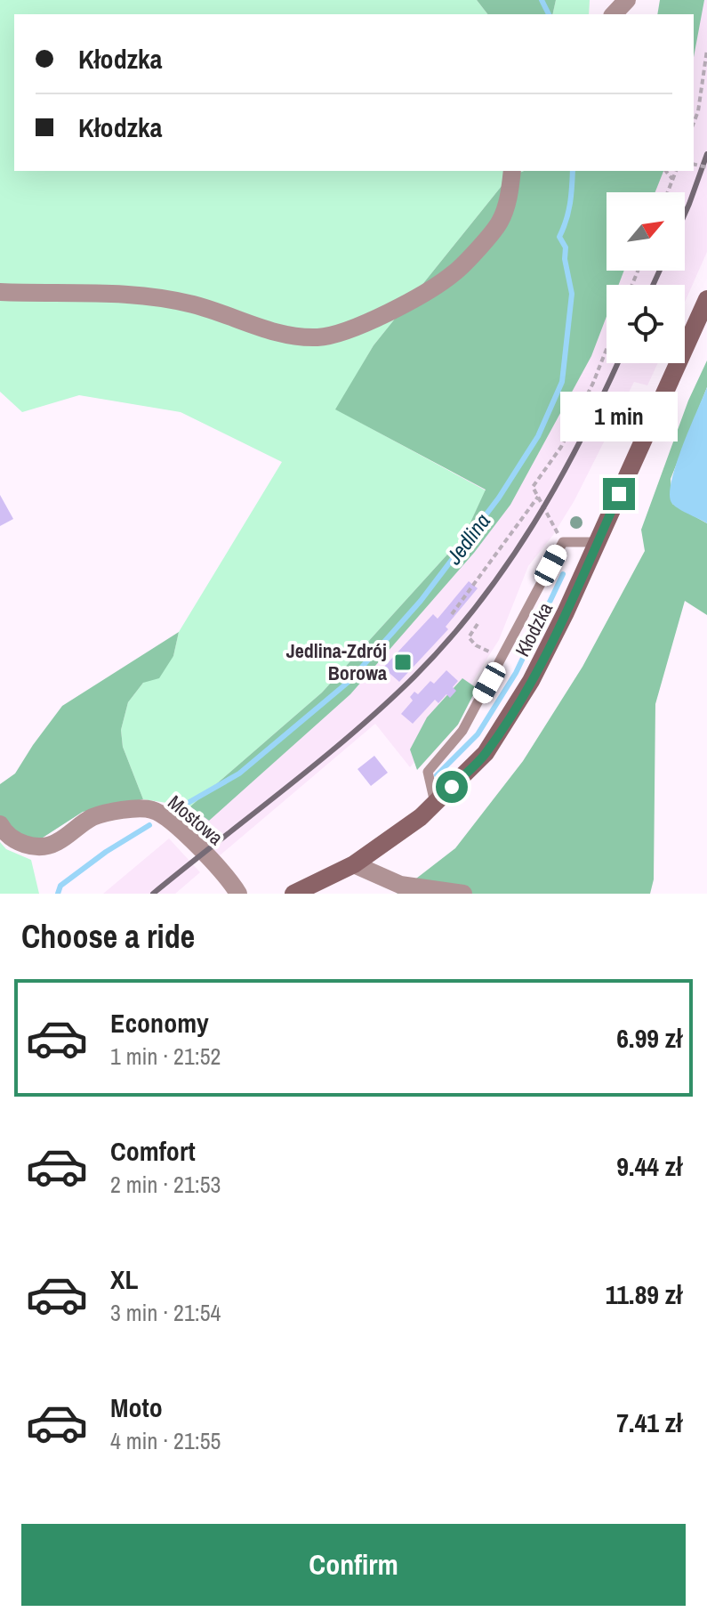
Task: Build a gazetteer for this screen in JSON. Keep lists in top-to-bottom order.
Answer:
{
  "streets": {
    "main road": ["Kłodzka"],
    "street": ["Mostowa"]
  },
  "water": ["Jedlina"],
  "places": {
    "transit": ["Jedlina-Zdrój Borowa"]
  },
  "north": "top right",
  "page": {
    "banner": ["Kłodzka", "Kłodzka"],
    "bubble": "1 min",
    "heading": "Choose a ride",
    "list": [
      {
        "name": "Economy",
        "note": "1 min · 21:52",
        "value": "6.99 zł"
      },
      {
        "name": "Comfort",
        "note": "2 min · 21:53",
        "value": "9.44 zł"
      },
      {
        "name": "XL",
        "note": "3 min · 21:54",
        "value": "11.89 zł"
      },
      {
        "name": "Moto",
        "note": "4 min · 21:55",
        "value": "7.41 zł"
      }
    ],
    "buttons": "Confirm"
  }
}
